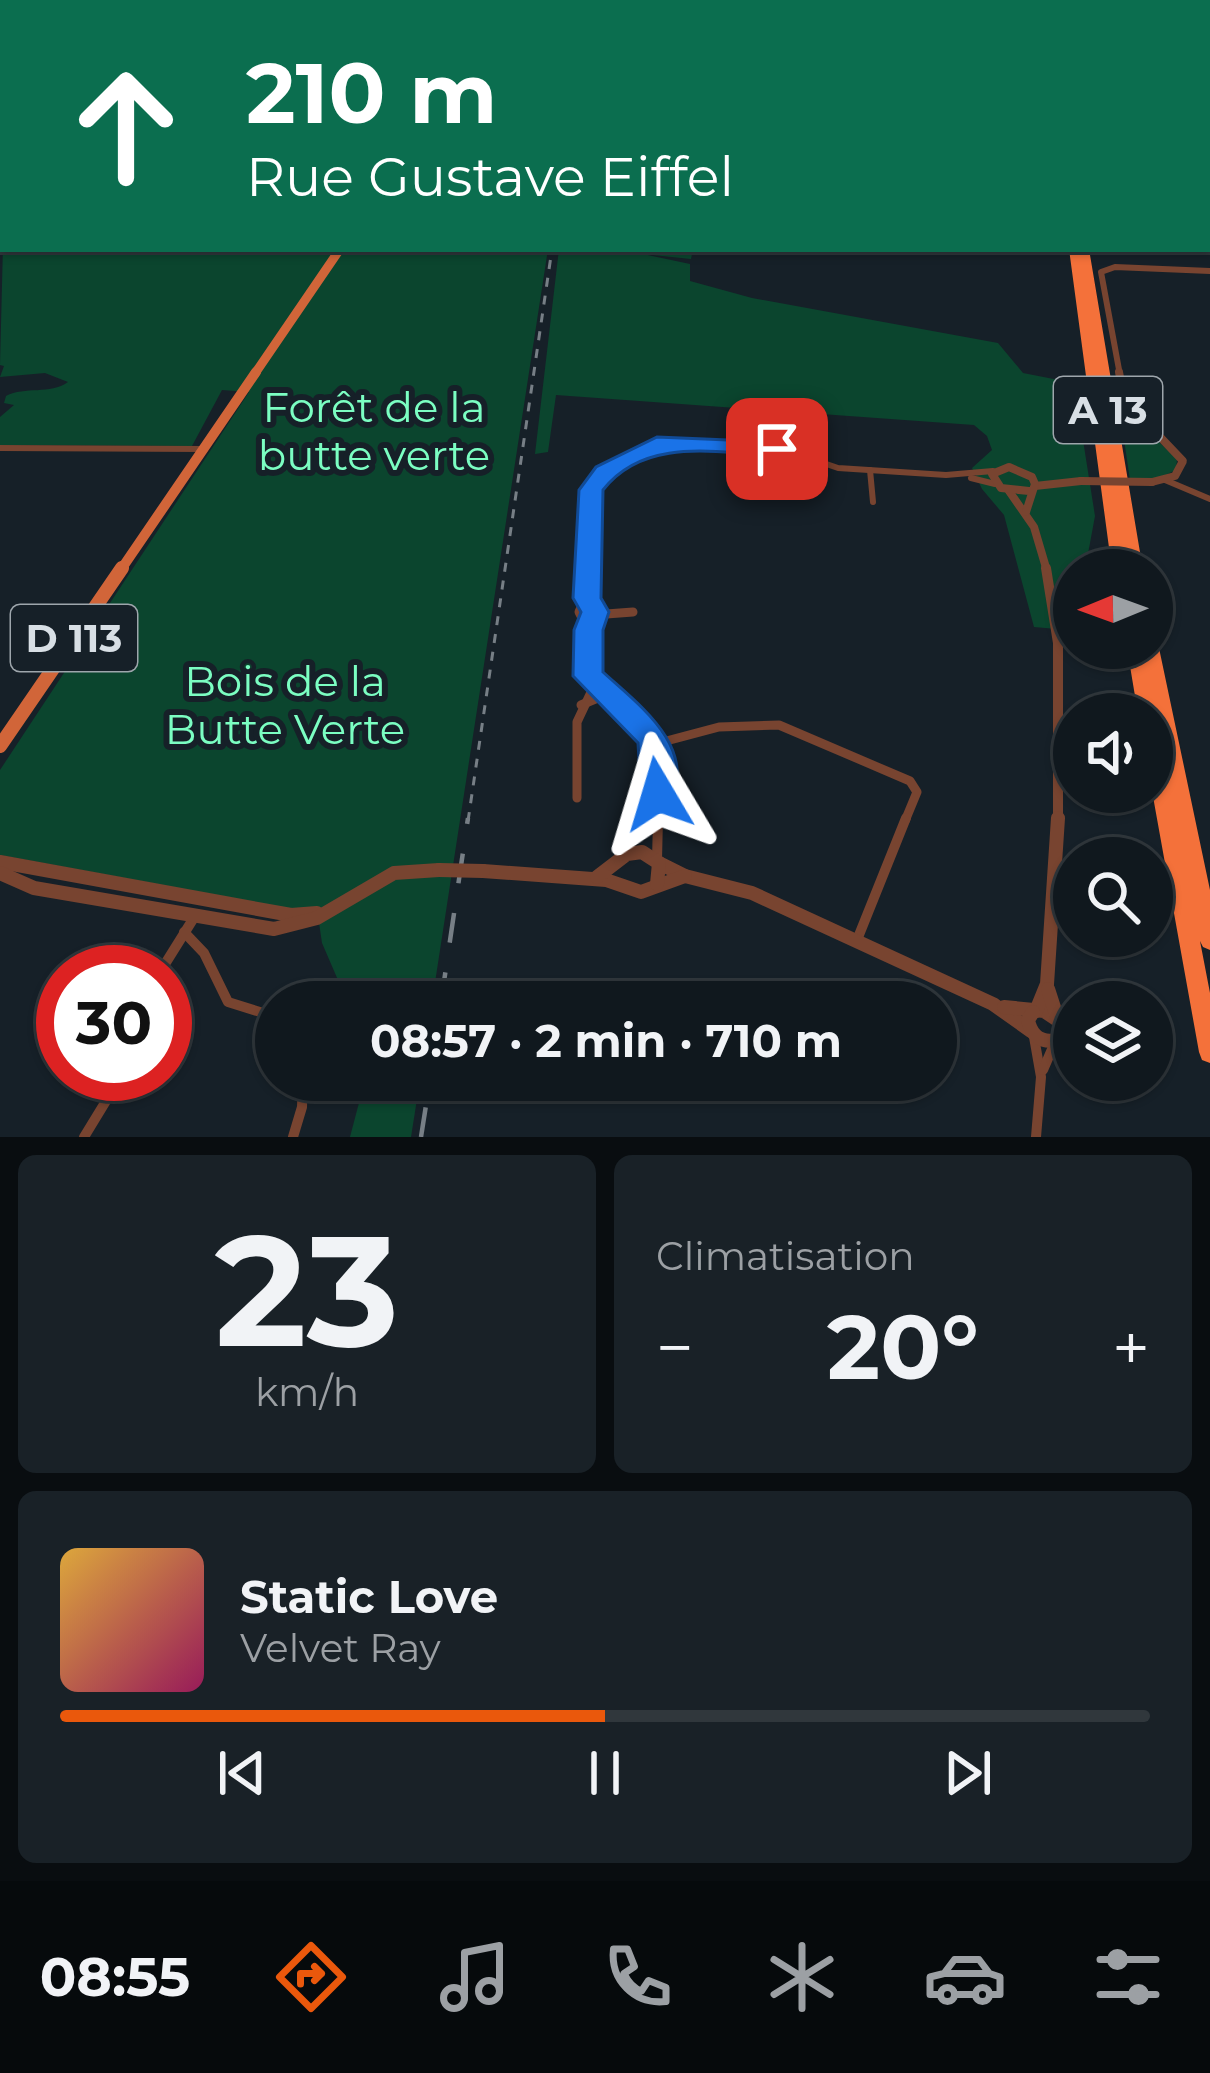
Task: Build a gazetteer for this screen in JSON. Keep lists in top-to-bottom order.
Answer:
{
  "streets": {
    "highway": ["A 13"],
    "main road": ["D 113"]
  },
  "parks": ["Forêt de la butte verte", "Bois de la Butte Verte"],
  "north": "left",
  "page": {
    "turn": ["210 m", "Rue Gustave Eiffel"],
    "limit": "30",
    "trip": "08:57 · 2 min · 710 m",
    "tile": [
      ["23", "km/h"],
      "Climatisation"
    ],
    "heat": ["−", "20°", "+"],
    "song": ["Static Love", "Velvet Ray"],
    "tabs": "08:55"
  }
}
